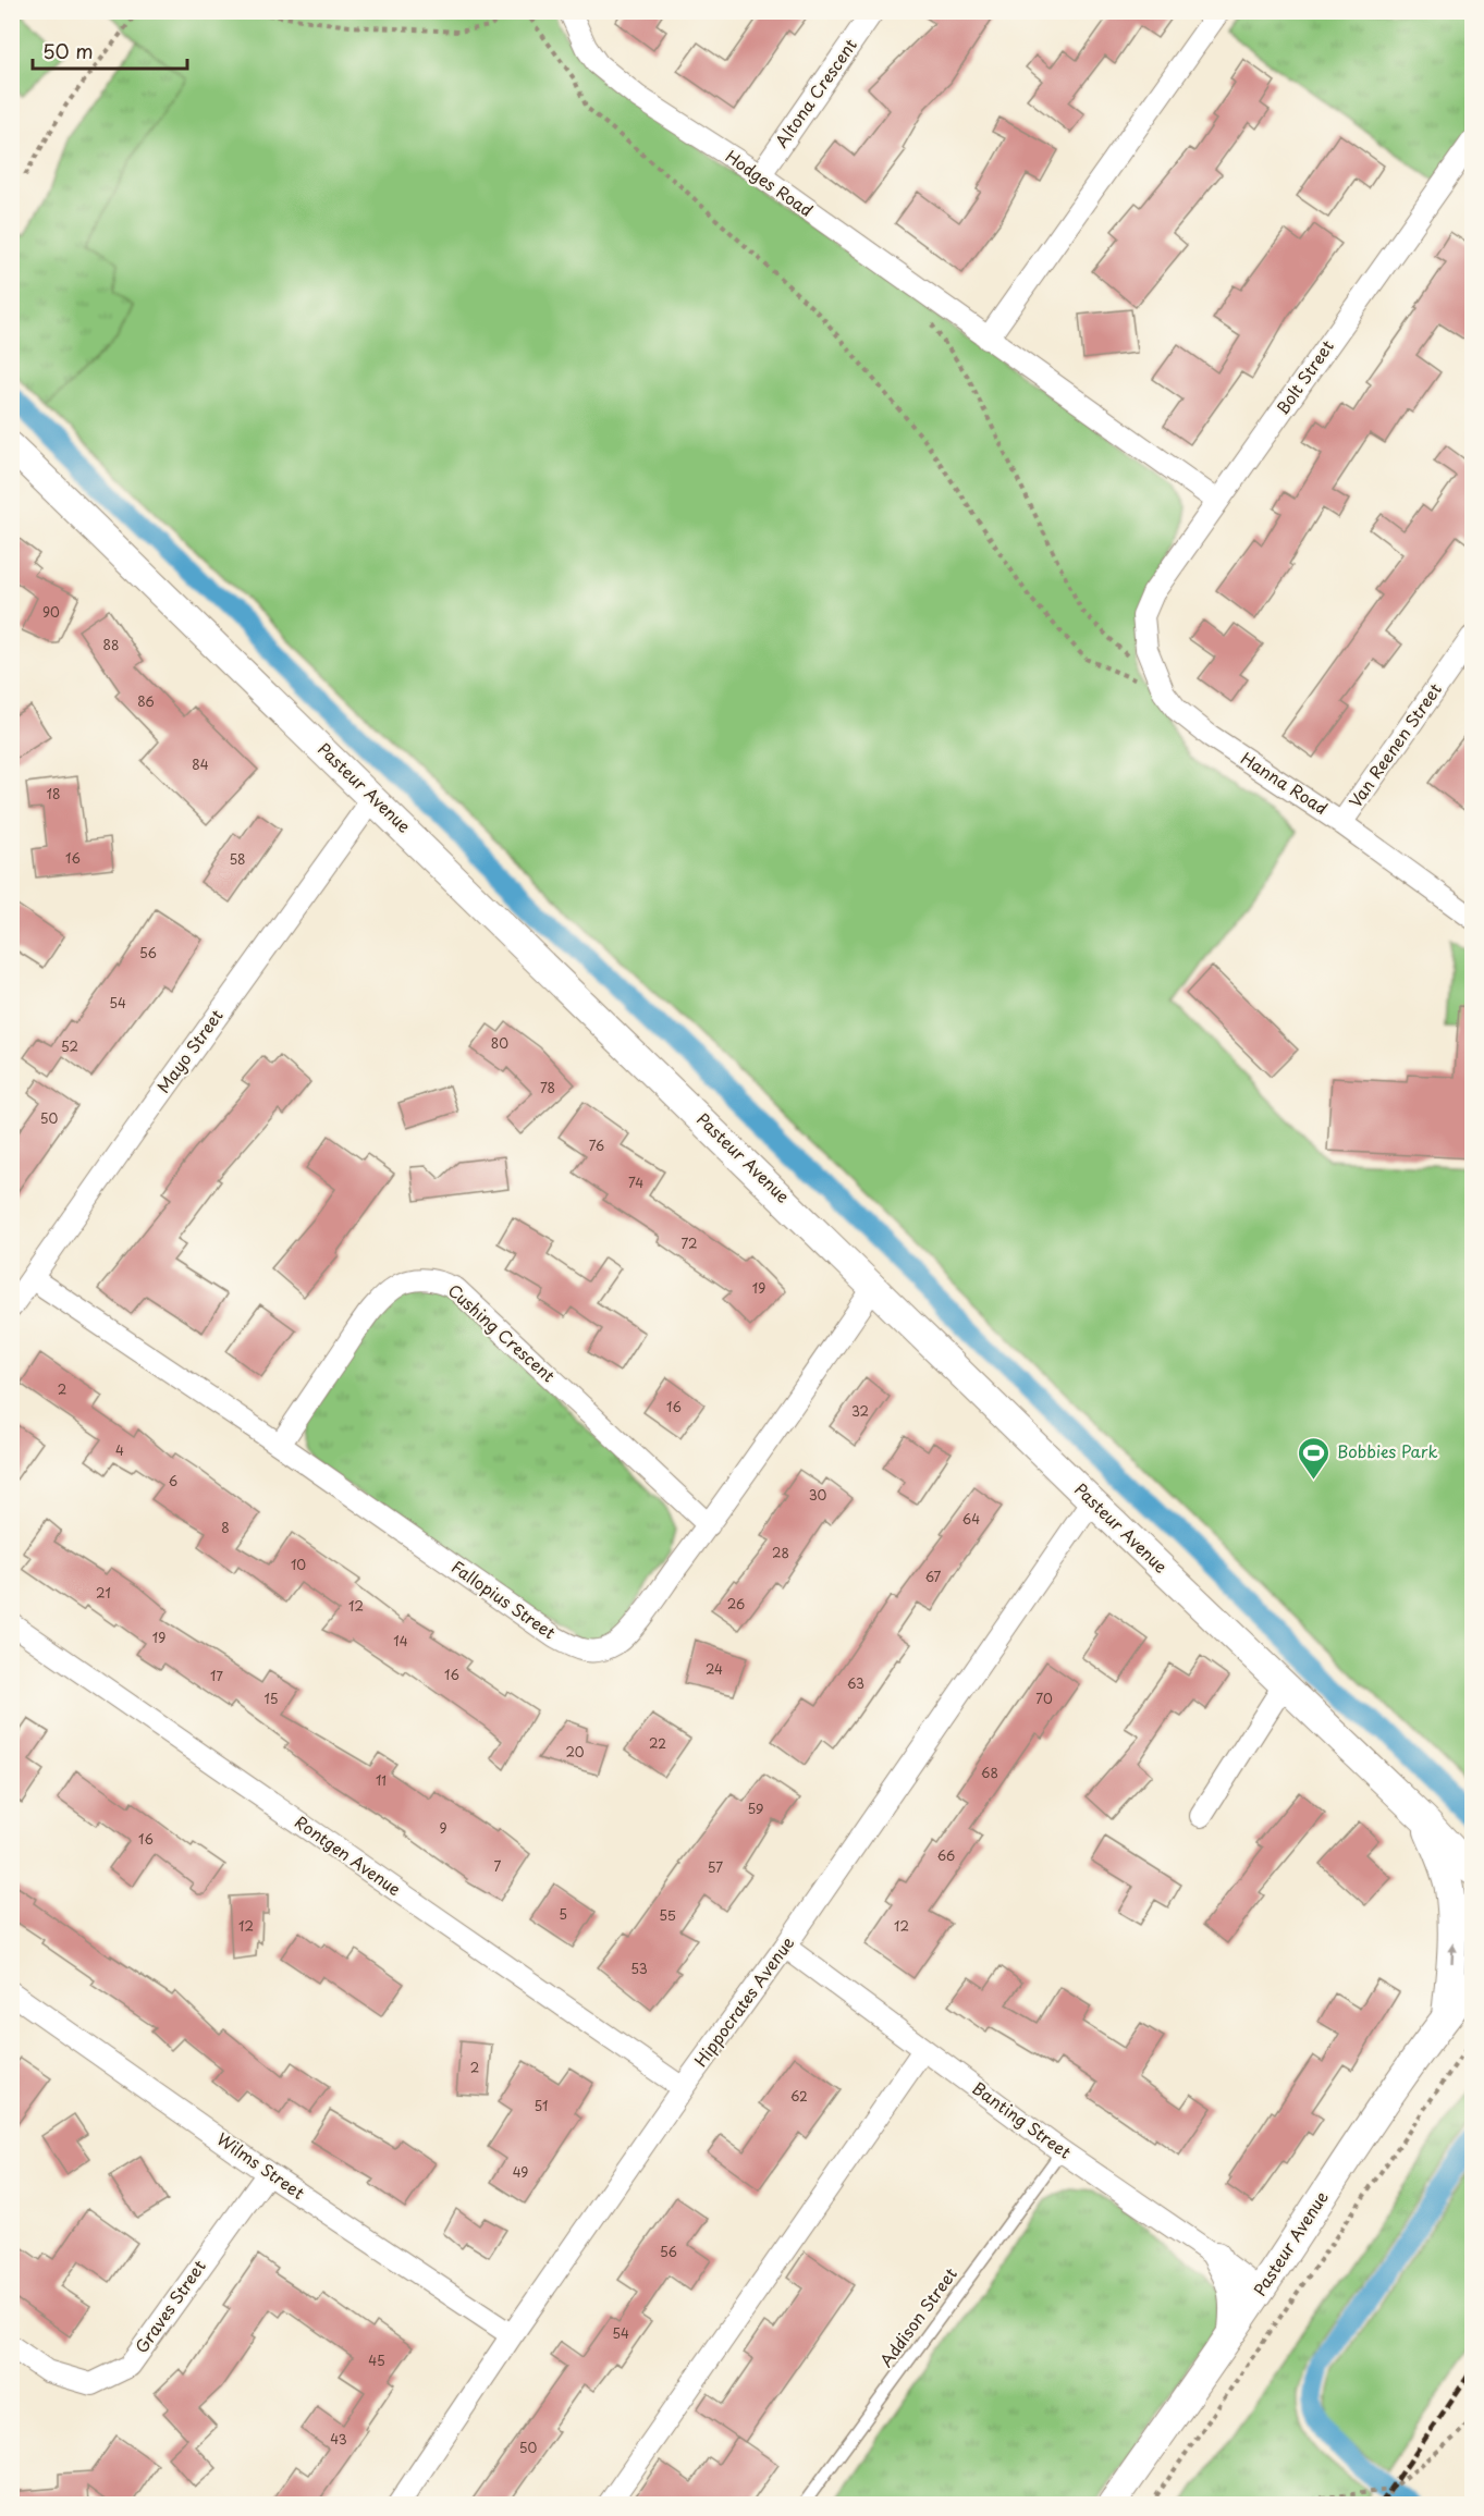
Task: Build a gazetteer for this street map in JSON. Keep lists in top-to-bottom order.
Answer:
{
  "streets": {
    "street": [
      "Altona Crescent",
      "Hodges Road",
      "Bolt Street",
      "Van Reenen Street",
      "Hanna Road",
      "Pasteur Avenue",
      "Mayo Street",
      "Cushing Crescent",
      "Fallopius Street",
      "Rontgen Avenue",
      "Hippocrates Avenue",
      "Banting Street",
      "Wilms Street",
      "Graves Street"
    ],
    "lane": ["Addison Street"]
  },
  "crossings": [
    ["Altona Crescent", "Hodges Road"],
    ["Hodges Road", "Bolt Street"],
    ["Bolt Street", "Hanna Road"],
    ["Van Reenen Street", "Hanna Road"],
    ["Pasteur Avenue", "Mayo Street"],
    ["Pasteur Avenue", "Fallopius Street"],
    ["Pasteur Avenue", "Hippocrates Avenue"],
    ["Pasteur Avenue", "Banting Street"],
    ["Mayo Street", "Fallopius Street"],
    ["Cushing Crescent", "Fallopius Street"],
    ["Rontgen Avenue", "Hippocrates Avenue"],
    ["Hippocrates Avenue", "Banting Street"],
    ["Hippocrates Avenue", "Wilms Street"],
    ["Banting Street", "Addison Street"],
    ["Wilms Street", "Graves Street"]
  ],
  "places": {
    "sports": ["Bobbies Park"]
  },
  "house_numbers": [
    "90",
    "88",
    "86",
    "84",
    "18",
    "16",
    "58",
    "56",
    "54",
    "80",
    "52",
    "78",
    "50",
    "76",
    "74",
    "72",
    "19",
    "2",
    "16",
    "32",
    "4",
    "6",
    "30",
    "64",
    "8",
    "28",
    "10",
    "67",
    "21",
    "26",
    "12",
    "19",
    "14",
    "24",
    "16",
    "17",
    "63",
    "15",
    "70",
    "22",
    "20",
    "68",
    "11",
    "59",
    "9",
    "16",
    "66",
    "7",
    "57",
    "5",
    "55",
    "12",
    "12",
    "53",
    "2",
    "62",
    "51",
    "49",
    "56",
    "54",
    "45",
    "43",
    "50"
  ],
  "scale_bar": "50 m"
}
